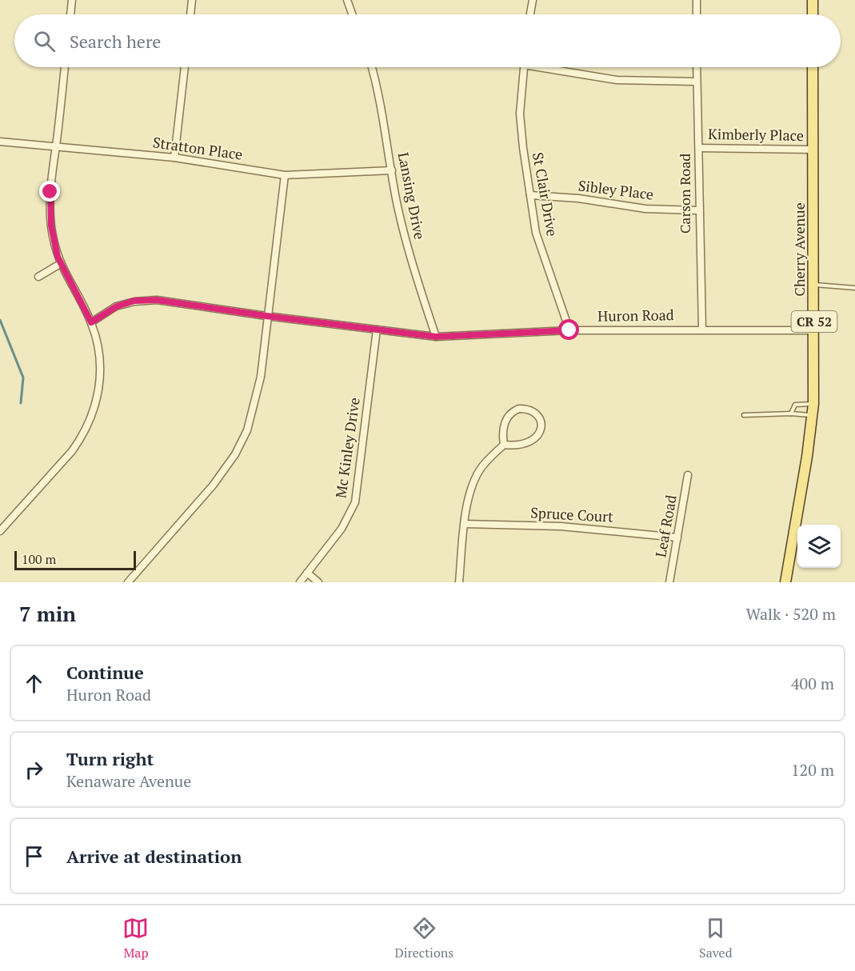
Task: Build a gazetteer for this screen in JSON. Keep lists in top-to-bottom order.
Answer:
{
  "streets": {
    "main road": ["Cherry Avenue", "CR 52"],
    "street": [
      "Kimberly Place",
      "Stratton Place",
      "Sibley Place",
      "Carson Road",
      "St Clair Drive",
      "Lansing Drive",
      "Huron Road",
      "Mc Kinley Drive",
      "Spruce Court",
      "Leaf Road"
    ]
  },
  "crossings": [
    ["Kimberly Place", "Carson Road"],
    ["Kimberly Place", "Cherry Avenue"],
    ["Stratton Place", "Lansing Drive"],
    ["Sibley Place", "Carson Road"],
    ["Sibley Place", "St Clair Drive"],
    ["Carson Road", "Huron Road"],
    ["St Clair Drive", "Huron Road"],
    ["Lansing Drive", "Huron Road"],
    ["Cherry Avenue", "Huron Road"],
    ["Huron Road", "Mc Kinley Drive"],
    ["Spruce Court", "Leaf Road"]
  ],
  "scale_bar": "100 m",
  "page": {
    "search": "Search here",
    "scale": "100 m",
    "heading": ["7 min", "Walk · 520 m"],
    "list": [
      ["Continue", "Huron Road", "400 m"],
      ["Turn right", "Kenaware Avenue", "120 m"],
      "Arrive at destination"
    ],
    "nav": ["Map", "Directions", "Saved"]
  }
}
